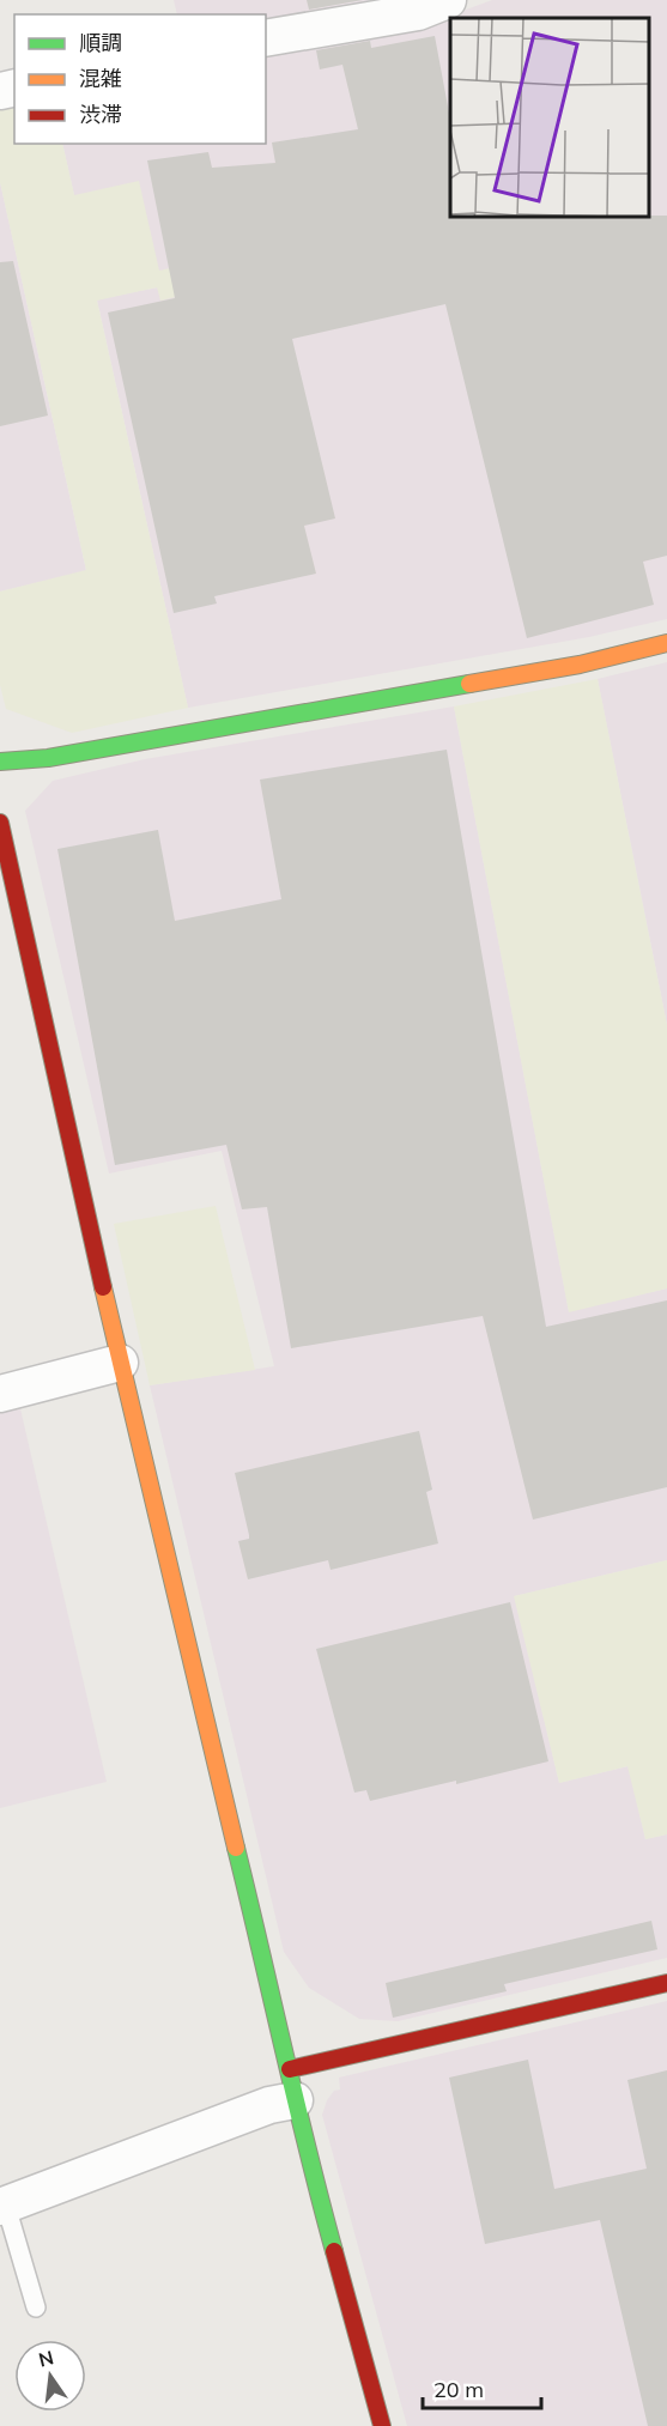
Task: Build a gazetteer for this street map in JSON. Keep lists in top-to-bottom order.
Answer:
{
  "legend": ["順調", "混雑", "渋滞"],
  "scale_bar": "20 m",
  "north": "top"
}
